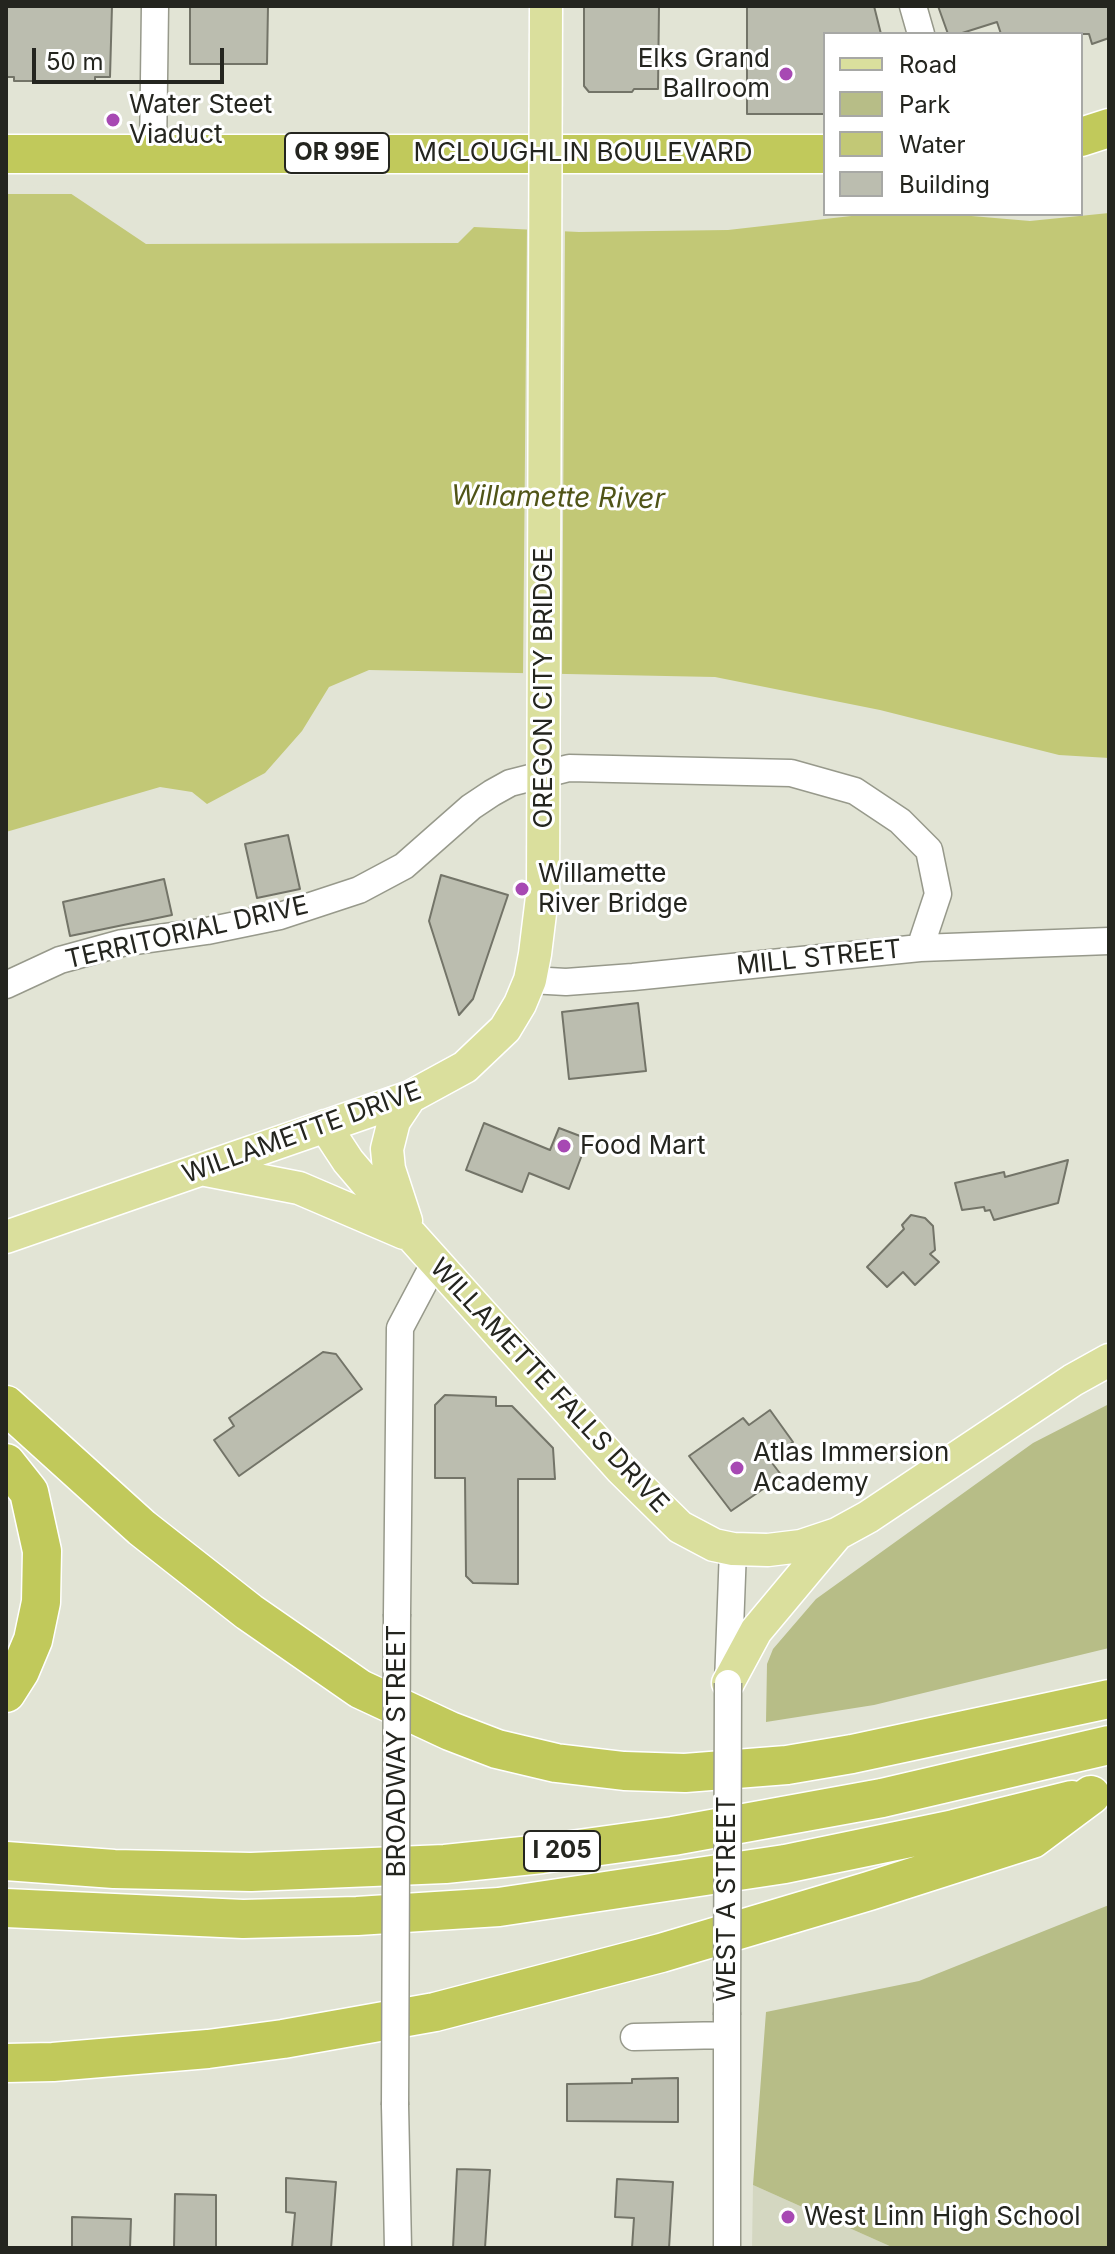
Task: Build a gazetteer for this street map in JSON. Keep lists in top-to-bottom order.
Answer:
{
  "streets": {
    "highway": ["OR 99E", "MCLOUGHLIN BOULEVARD", "I 205"],
    "main road": ["OREGON CITY BRIDGE", "WILLAMETTE DRIVE", "WILLAMETTE FALLS DRIVE"],
    "street": [
      "TERRITORIAL DRIVE",
      "MILL STREET",
      "BROADWAY STREET",
      "WEST A STREET"
    ]
  },
  "crossings": [
    ["OREGON CITY BRIDGE", "WILLAMETTE DRIVE"],
    ["TERRITORIAL DRIVE", "MILL STREET"],
    ["MILL STREET", "WILLAMETTE DRIVE"],
    ["WILLAMETTE DRIVE", "WILLAMETTE FALLS DRIVE"],
    ["WILLAMETTE FALLS DRIVE", "BROADWAY STREET"],
    ["WILLAMETTE FALLS DRIVE", "WEST A STREET"]
  ],
  "water": ["Willamette River"],
  "places": [
    "Elks Grand Ballroom",
    "Water Steet Viaduct",
    "Willamette River Bridge",
    "Food Mart",
    "Atlas Immersion Academy",
    "West Linn High School"
  ],
  "legend": [
    "Road",
    "Park",
    "Water",
    "Building"
  ],
  "scale_bar": "50 m"
}
